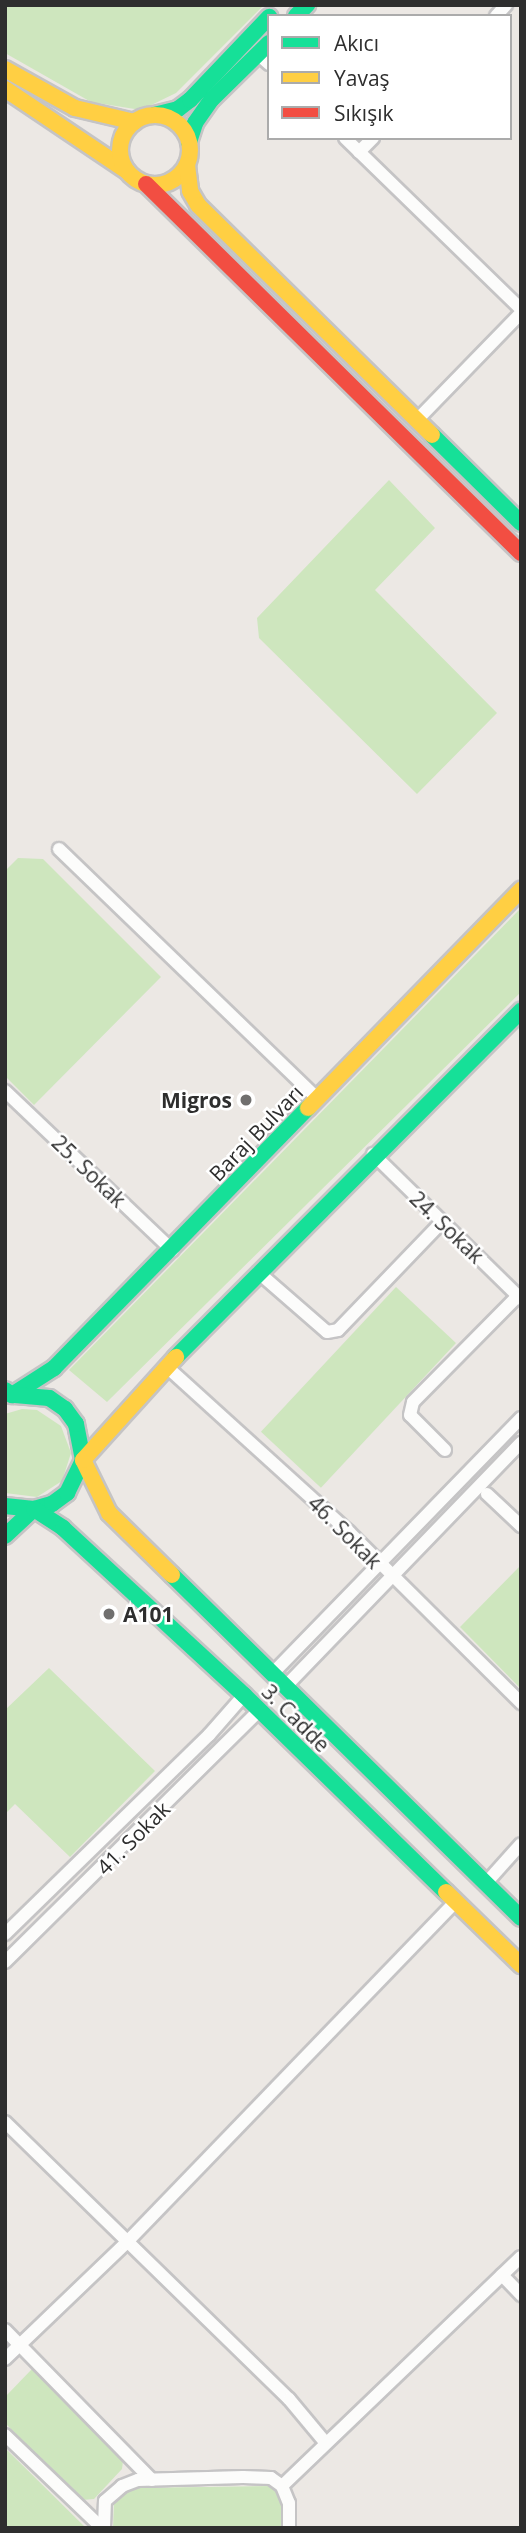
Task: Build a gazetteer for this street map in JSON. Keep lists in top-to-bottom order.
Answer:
{
  "streets": {
    "main road": ["Baraj Bulvarı", "3. Cadde"],
    "street": [
      "25. Sokak",
      "24. Sokak",
      "46. Sokak",
      "41. Sokak"
    ]
  },
  "crossings": [
    ["Baraj Bulvarı", "25. Sokak"],
    ["Baraj Bulvarı", "3. Cadde"],
    ["3. Cadde", "41. Sokak"]
  ],
  "places": ["Migros", "A101"],
  "legend": ["Akıcı", "Yavaş", "Sıkışık"]
}
